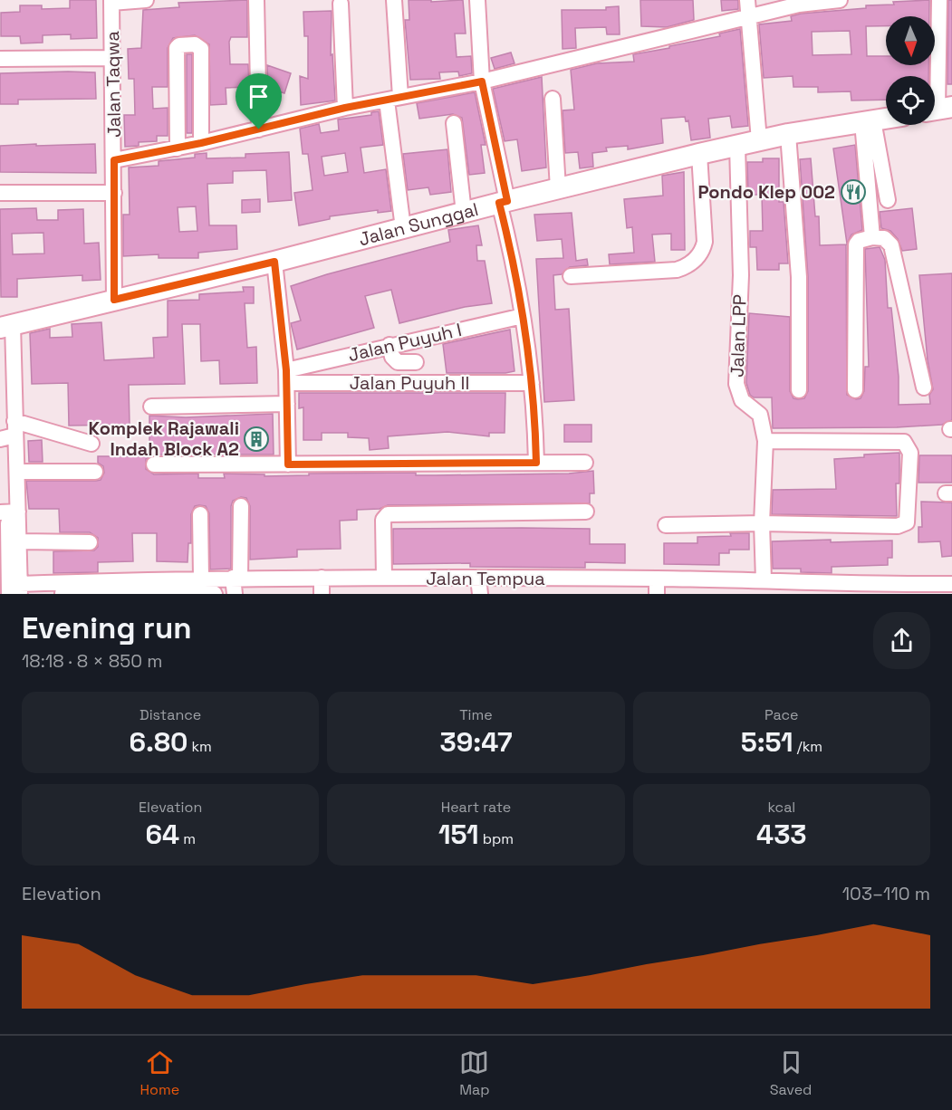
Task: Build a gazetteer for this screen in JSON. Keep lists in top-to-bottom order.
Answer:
{
  "streets": {
    "main road": ["Jalan Sunggal"],
    "street": [
      "Jalan Taqwa",
      "Jalan LPP",
      "Jalan Puyuh I",
      "Jalan Puyuh II",
      "Jalan Tempua"
    ]
  },
  "crossings": [
    ["Jalan Taqwa", "Jalan Sunggal"],
    ["Jalan Sunggal", "Jalan LPP"],
    ["Jalan LPP", "Jalan Tempua"],
    ["Jalan Puyuh I", "Jalan Puyuh II"]
  ],
  "places": {
    "restaurant": ["Pondo Klep 002"],
    "building": ["Komplek Rajawali Indah Block A2"]
  },
  "north": "bottom",
  "page": {
    "heading": ["Evening run", "18:18 · 8 × 850 m"],
    "stats": [
      ["Distance", "6.80 km"],
      ["Time", "39:47"],
      ["Pace", "5:51 /km"],
      ["Elevation", "64 m"],
      ["Heart rate", "151 bpm"],
      ["kcal", "433"]
    ],
    "chart": ["Elevation", "103–110 m"],
    "tabs": ["Home", "Map", "Saved"]
  }
}
